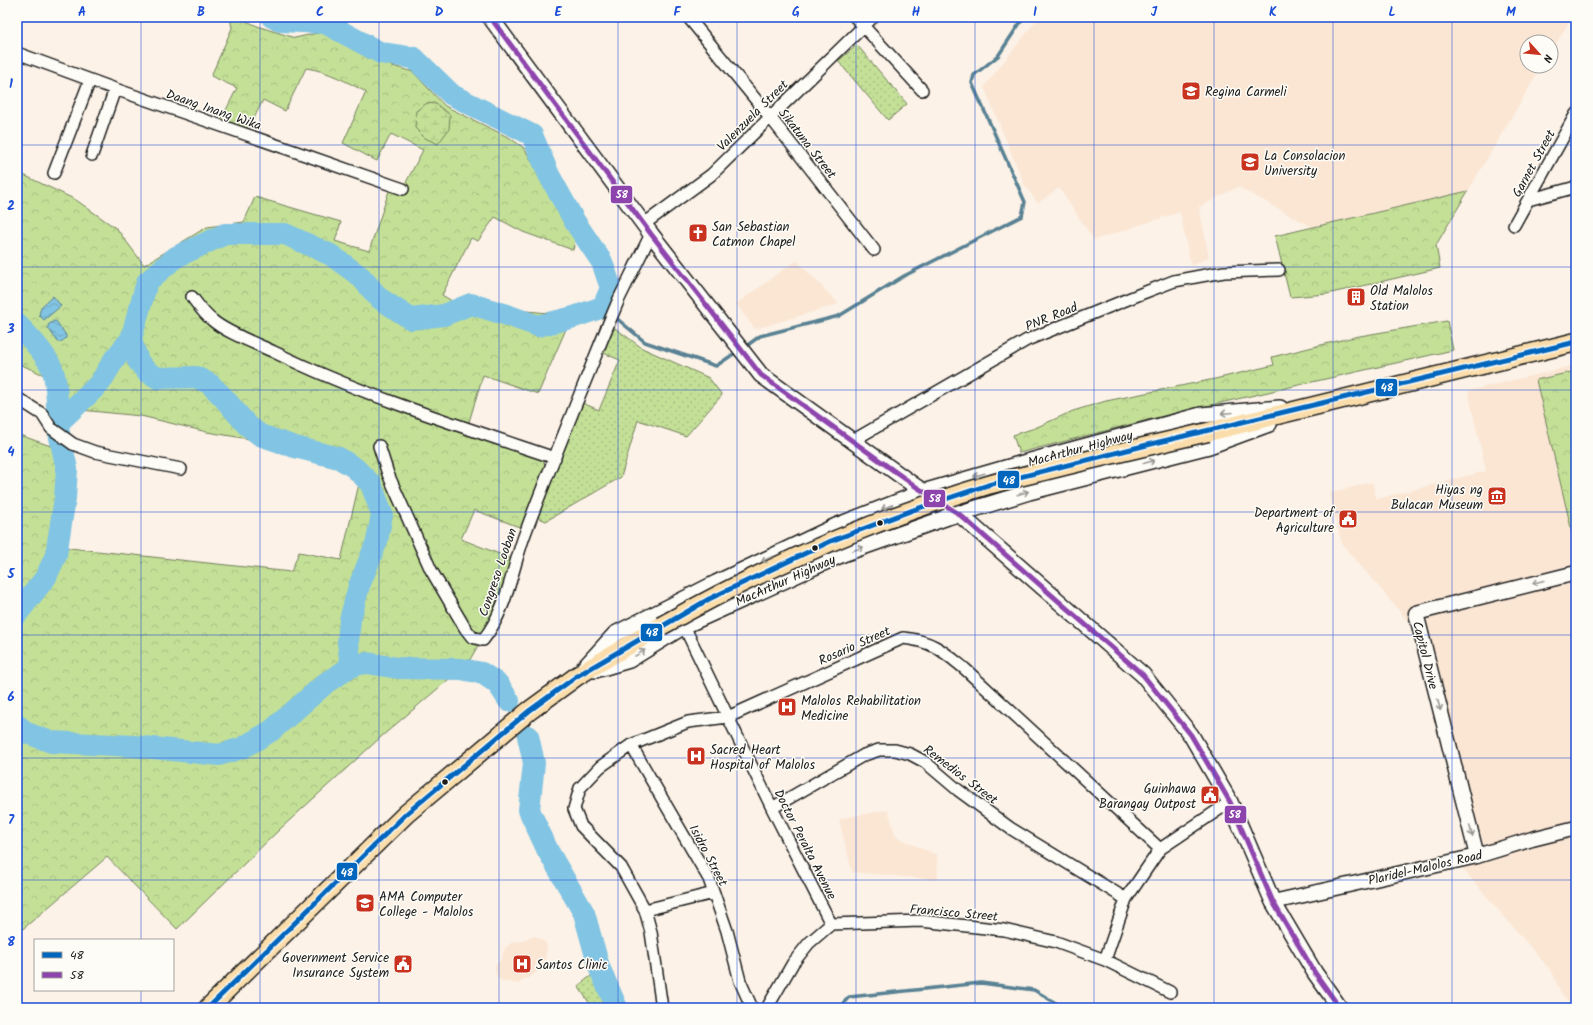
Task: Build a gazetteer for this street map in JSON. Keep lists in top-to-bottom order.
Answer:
{
  "streets": {
    "highway": ["MacArthur Highway"],
    "street": [
      "Daang Inang Wika",
      "Valenzuela Street",
      "Sikatuna Street",
      "Garnet Street",
      "PNR Road",
      "Congreso Looban",
      "Rosario Street",
      "Capitol Drive",
      "Remedios Street",
      "Doctor Peralta Avenue",
      "Isidro Street",
      "Plaridel-Malolos Road",
      "Francisco Street"
    ]
  },
  "crossings": [
    ["Valenzuela Street", "Sikatuna Street"],
    ["Valenzuela Street", "Congreso Looban"],
    ["MacArthur Highway", "Doctor Peralta Avenue"],
    ["Rosario Street", "Doctor Peralta Avenue"],
    ["Rosario Street", "Isidro Street"],
    ["Capitol Drive", "Plaridel-Malolos Road"],
    ["Remedios Street", "Doctor Peralta Avenue"],
    ["Doctor Peralta Avenue", "Francisco Street"]
  ],
  "places": {
    "school or university": ["Regina Carmeli", "La Consolacion University", "AMA Computer College - Malolos"],
    "church": ["San Sebastian Catmon Chapel"],
    "building": ["Old Malolos Station"],
    "museum": ["Hiyas ng Bulacan Museum"],
    "public building": ["Department of Agriculture", "Guinhawa Barangay Outpost", "Government Service Insurance System"],
    "hospital": ["Malolos Rehabilitation Medicine", "Sacred Heart Hospital of Malolos", "Santos Clinic"]
  },
  "lines": ["transit line 58", "transit line 48"],
  "legend": ["48", "58"],
  "north": "bottom right",
  "grid": {
    "columns": [
      "A",
      "B",
      "C",
      "D",
      "E",
      "F",
      "G",
      "H",
      "I",
      "J",
      "K",
      "L",
      "M"
    ],
    "rows": [
      "1",
      "2",
      "3",
      "4",
      "5",
      "6",
      "7",
      "8"
    ]
  }
}
